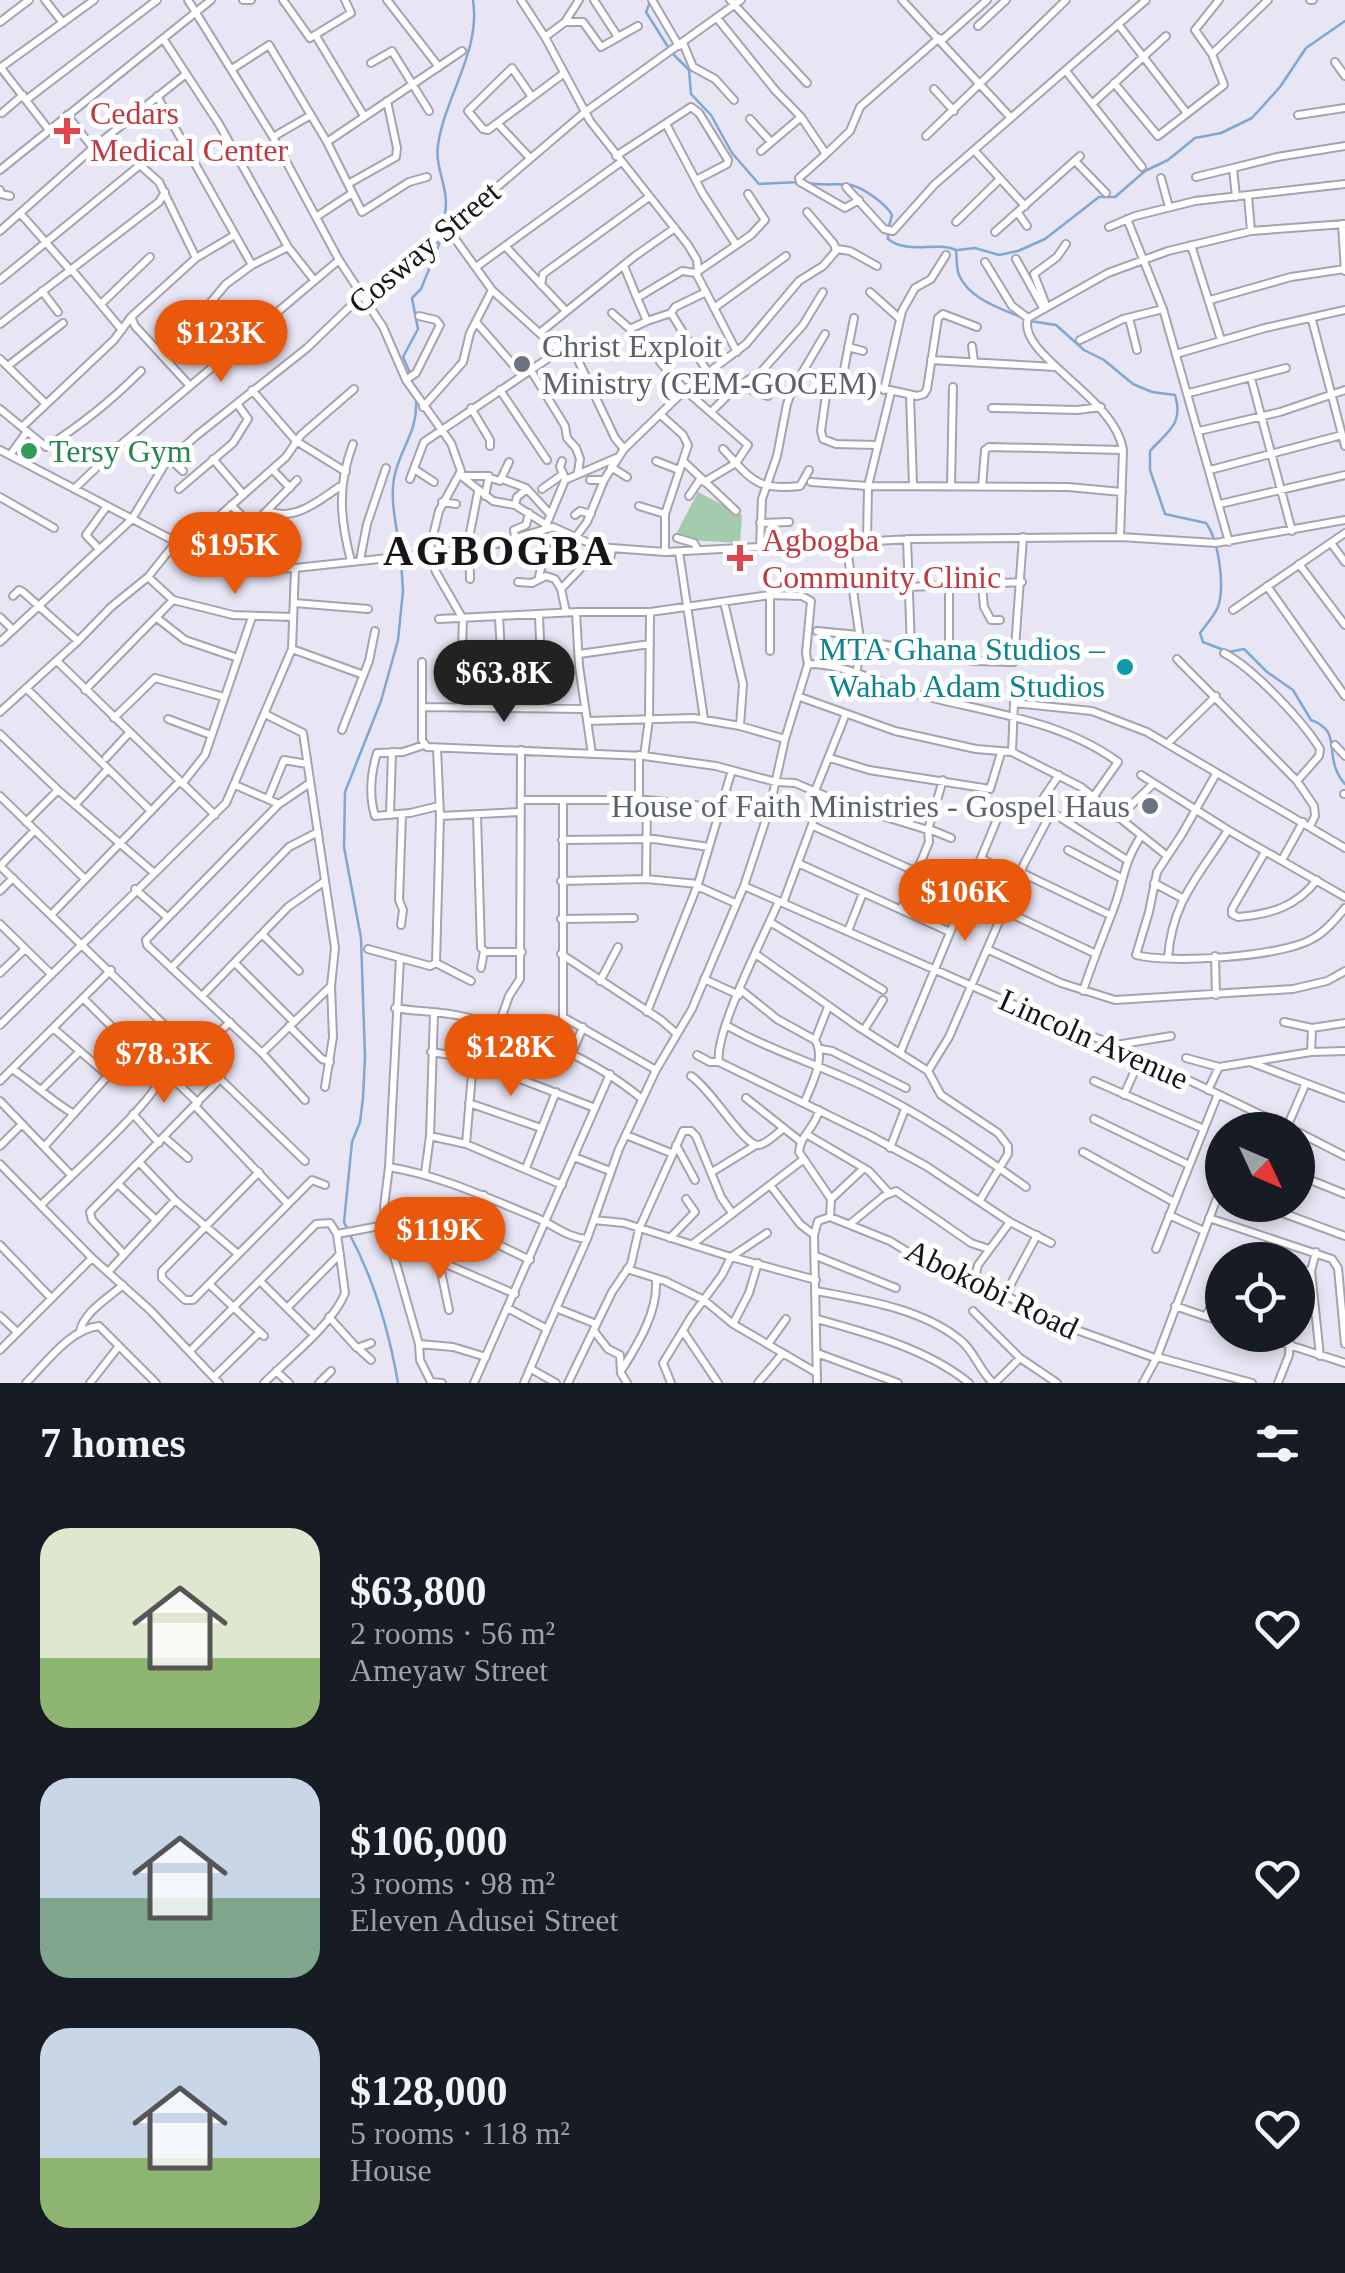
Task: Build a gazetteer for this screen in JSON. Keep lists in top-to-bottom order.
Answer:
{
  "streets": {
    "street": ["Cosway Street", "Lincoln Avenue", "Abokobi Road"]
  },
  "districts": ["AGBOGBA"],
  "places": {
    "health": ["Cedars Medical Center", "Agbogba Community Clinic"],
    "other": [
      "Christ Exploit Ministry (CEM-GOCEM)",
      "Tersy Gym",
      "MTA Ghana Studios – Wahab Adam Studios",
      "House of Faith Ministries - Gospel Haus"
    ]
  },
  "north": "bottom right",
  "page": {
    "price": [
      "$123K",
      "$195K",
      "$63.8K",
      "$106K",
      "$128K",
      "$78.3K",
      "$119K"
    ],
    "heading": "7 homes",
    "list": [
      {
        "name": "$63,800",
        "note": "2 rooms · 56 m² · Ameyaw Street"
      },
      {
        "name": "$106,000",
        "note": "3 rooms · 98 m² · Eleven Adusei Street"
      },
      {
        "name": "$128,000",
        "note": "5 rooms · 118 m² · House"
      }
    ]
  }
}
